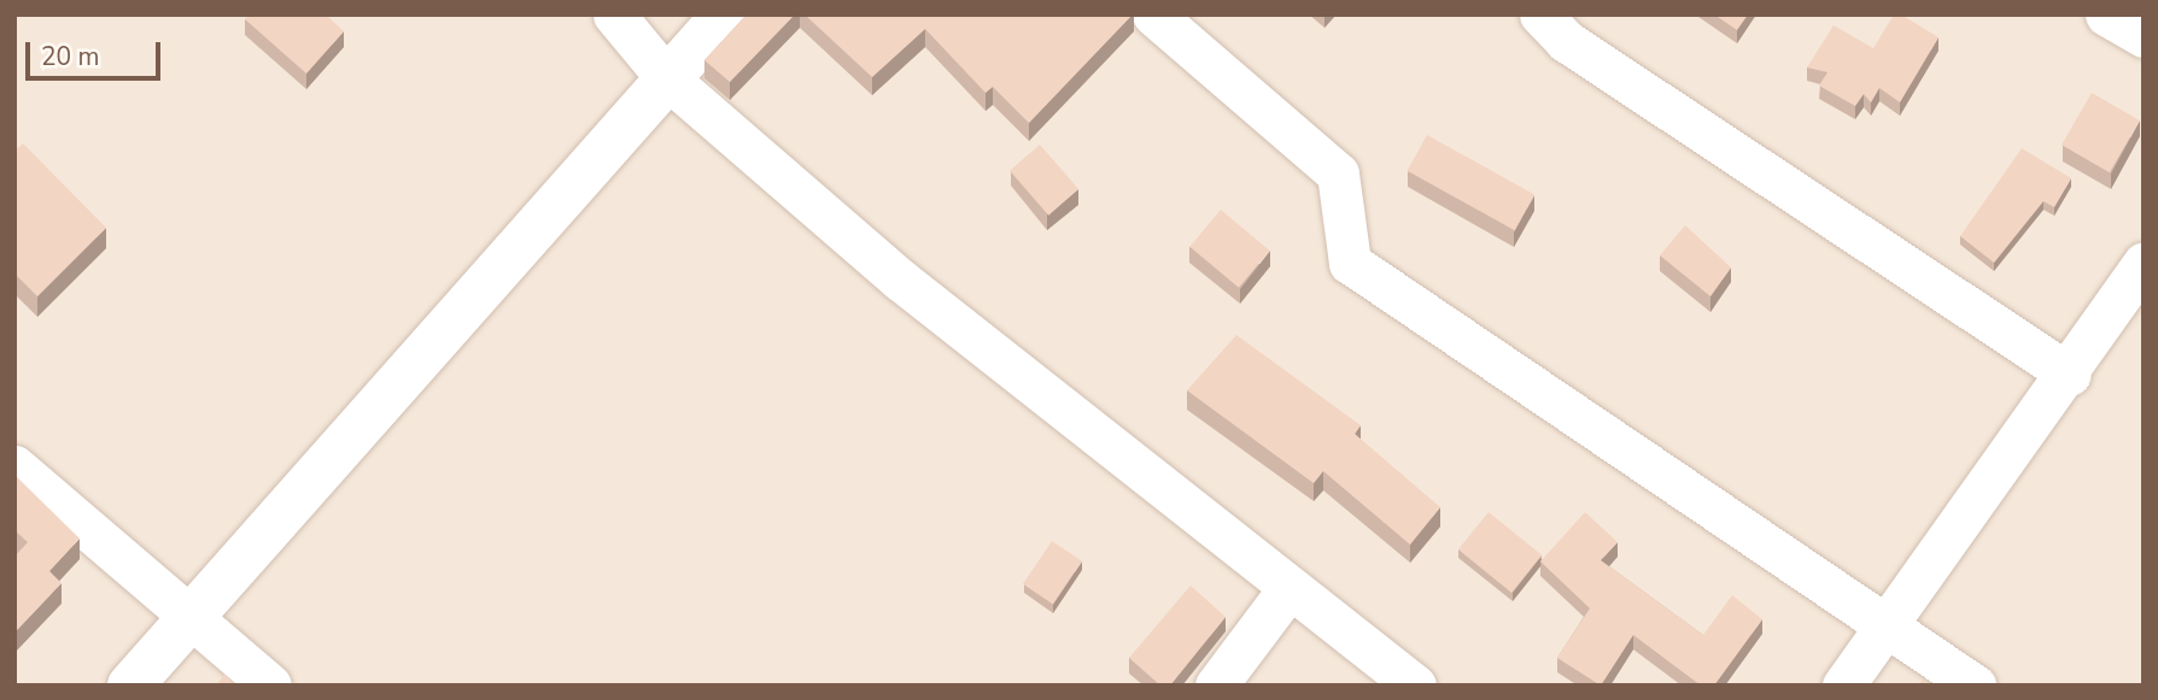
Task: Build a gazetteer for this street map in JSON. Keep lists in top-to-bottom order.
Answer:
{
  "scale_bar": "20 m"
}
